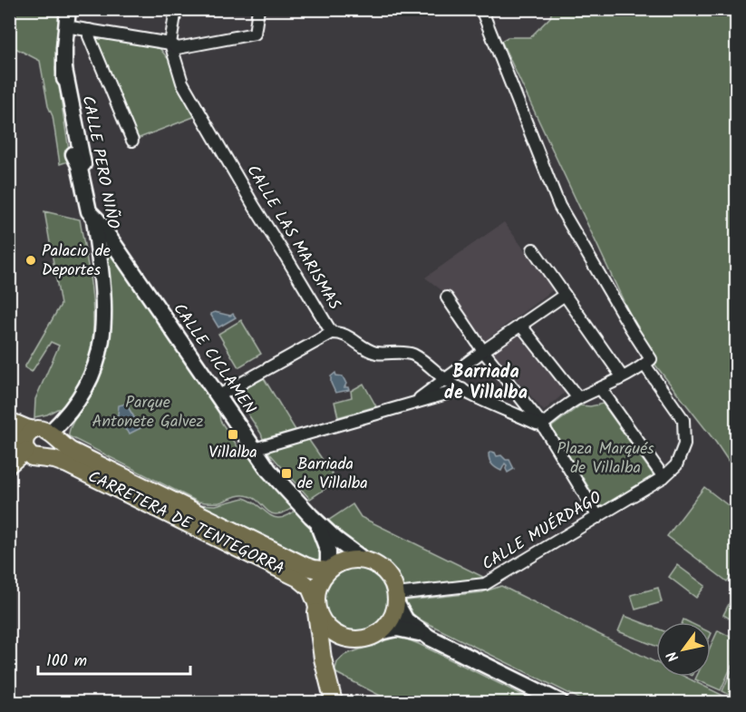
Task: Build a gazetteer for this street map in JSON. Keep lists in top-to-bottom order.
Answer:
{
  "streets": {
    "main road": ["CARRETERA DE TENTEGORRA"],
    "street": [
      "CALLE PERO NIÑO",
      "CALLE LAS MARISMAS",
      "CALLE CICLAMEN",
      "CALLE MUÉRDAGO"
    ]
  },
  "crossings": [
    ["CALLE PERO NIÑO", "CALLE CICLAMEN"],
    ["CALLE PERO NIÑO", "CARRETERA DE TENTEGORRA"],
    ["CALLE CICLAMEN", "CARRETERA DE TENTEGORRA"],
    ["CALLE CICLAMEN", "CALLE MUÉRDAGO"],
    ["CARRETERA DE TENTEGORRA", "CALLE MUÉRDAGO"]
  ],
  "districts": ["Barriada de Villalba"],
  "parks": ["Parque Antonete Galvez", "Plaza Marqués de Villalba"],
  "places": {
    "other": ["Palacio de Deportes"],
    "transit": ["Villalba", "Barriada de Villalba"]
  },
  "scale_bar": "100 m",
  "north": "bottom left"
}
